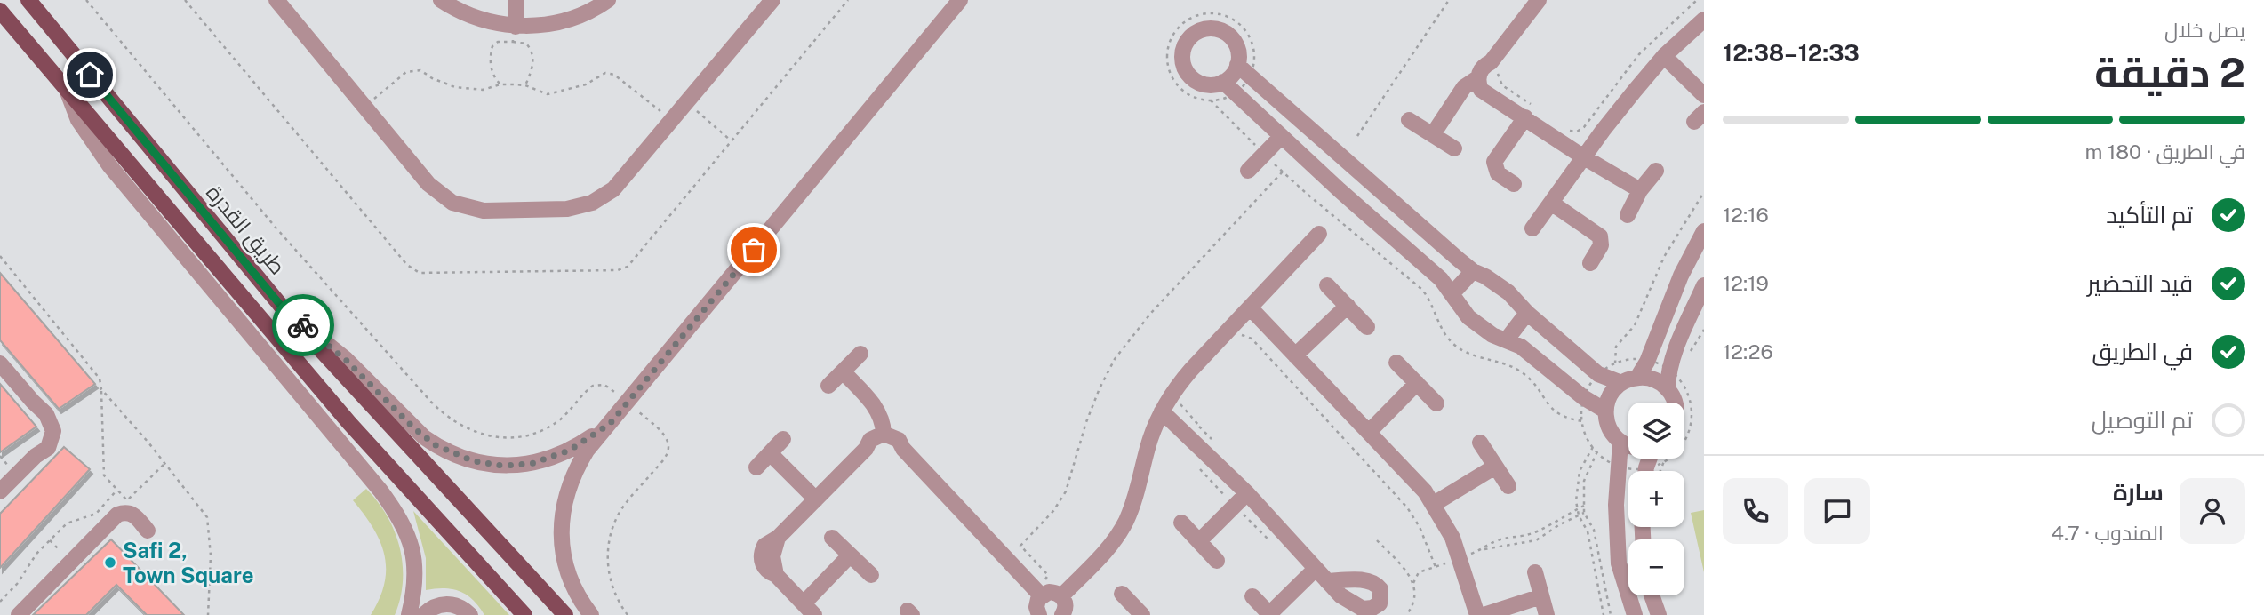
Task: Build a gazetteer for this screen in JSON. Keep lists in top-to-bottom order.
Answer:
{
  "streets": {
    "main road": ["طريق القدرة"]
  },
  "places": ["Safi 2, Town Square"],
  "page": {
    "heading": ["2 دقيقة", "يصل خلال", "12:33–12:38"],
    "panel": ["سارة", "المندوب · 4.7"],
    "bar": "في الطريق · 180 m",
    "list": [
      ["تم التأكيد", "12:16"],
      ["قيد التحضير", "12:19"],
      ["في الطريق", "12:26"],
      "تم التوصيل"
    ],
    "map_buttons": ["+", "−"]
  }
}
